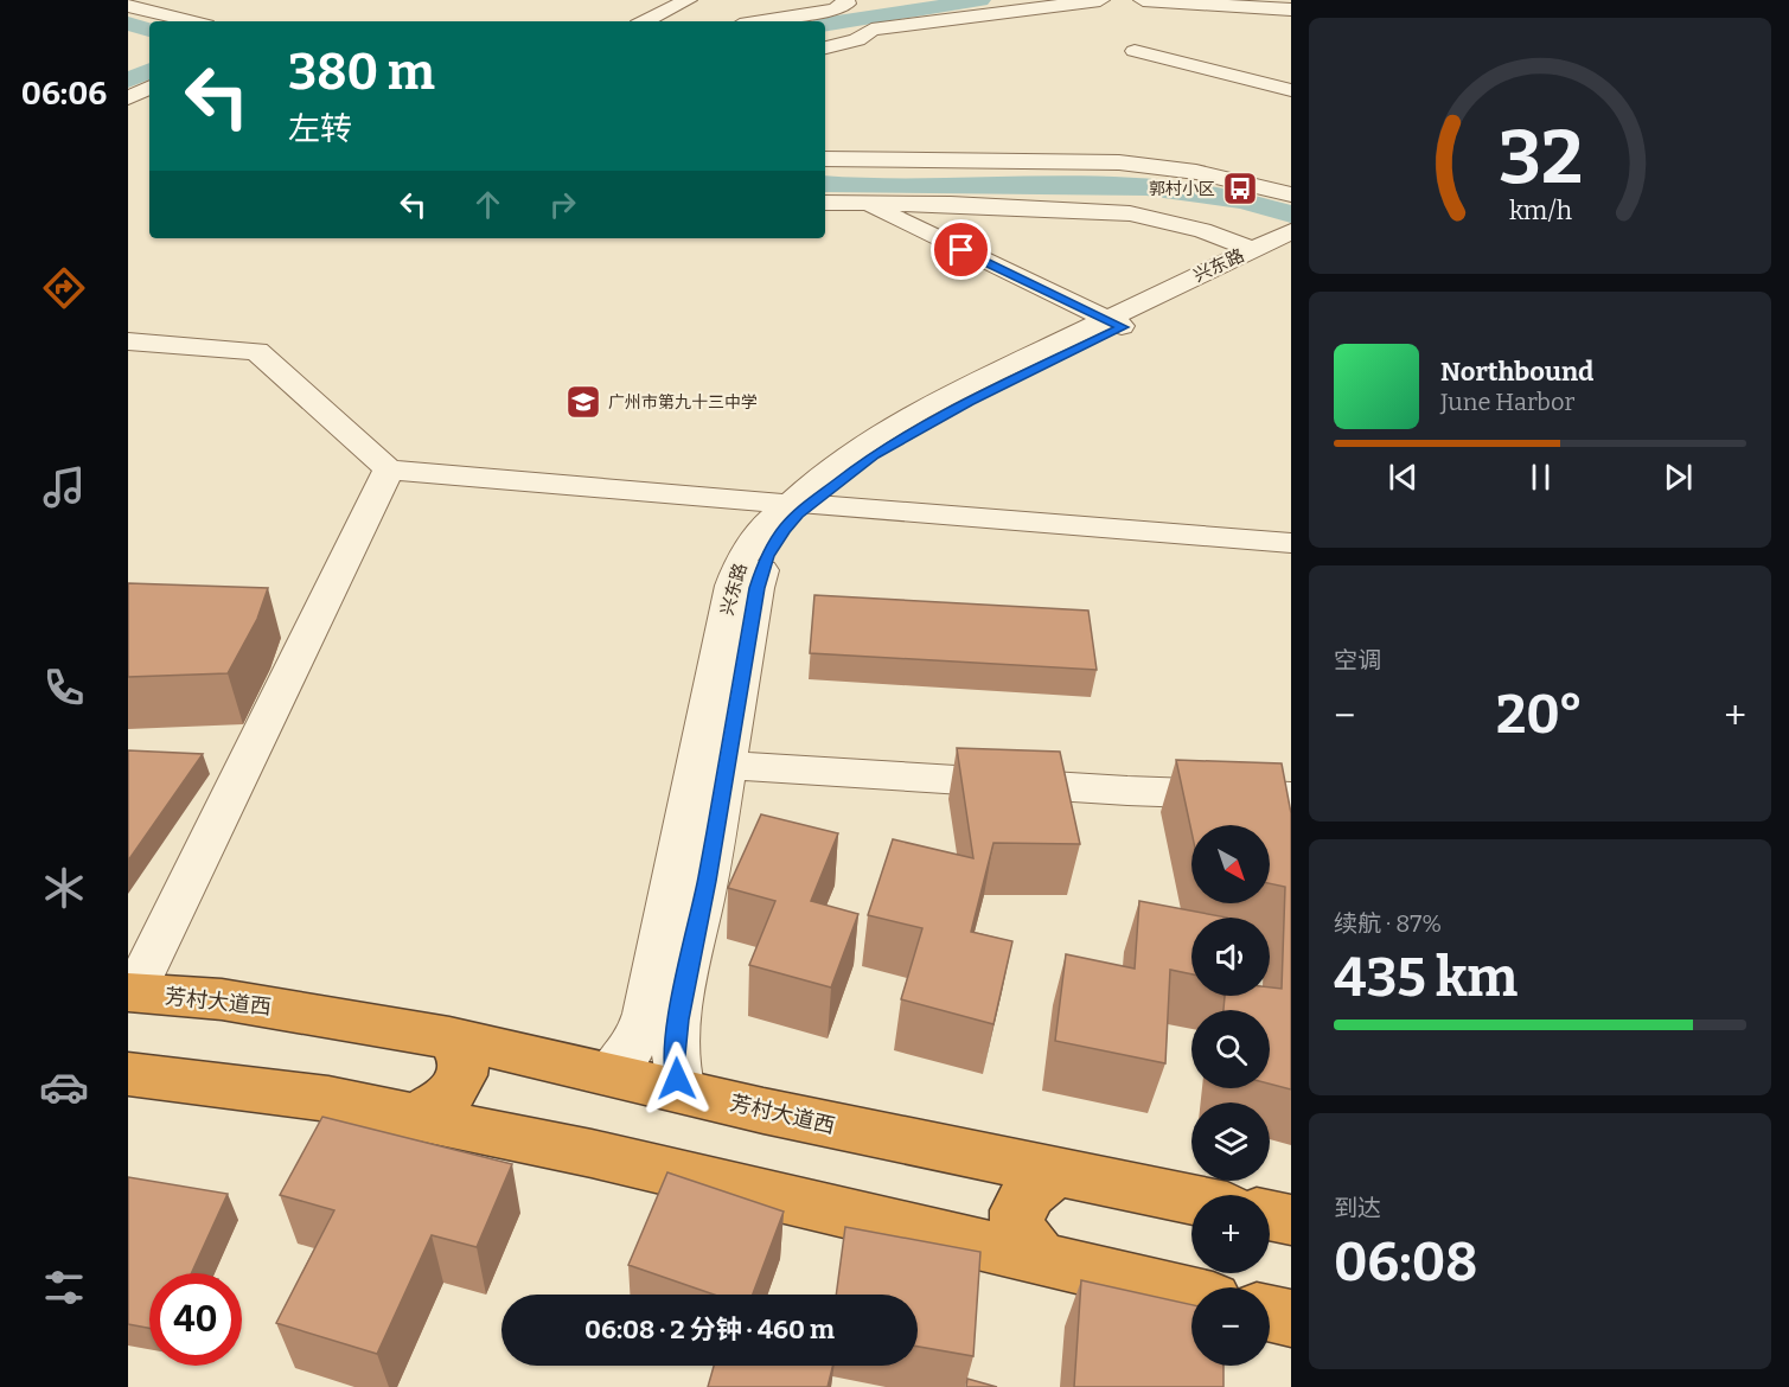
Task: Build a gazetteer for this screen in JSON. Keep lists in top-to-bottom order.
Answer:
{
  "streets": {
    "highway": ["芳村大道西"],
    "street": ["兴东路"]
  },
  "crossings": [
    ["兴东路", "芳村大道西"]
  ],
  "places": {
    "bus stop": ["郭村小区"],
    "school or university": ["广州市第九十三中学"]
  },
  "north": "bottom right",
  "page": {
    "tabs": "06:06",
    "turn": ["380 m", "左转"],
    "song": ["Northbound", "June Harbor"],
    "tile": [
      "空调",
      ["续航 · 87%", "435 km"],
      ["到达", "06:08"]
    ],
    "heat": ["−", "20°", "+"],
    "map_buttons": ["+", "−"],
    "limit": "40",
    "trip": "06:08 · 2 分钟 · 460 m",
    "gauge": ["32", "km/h"]
  }
}
